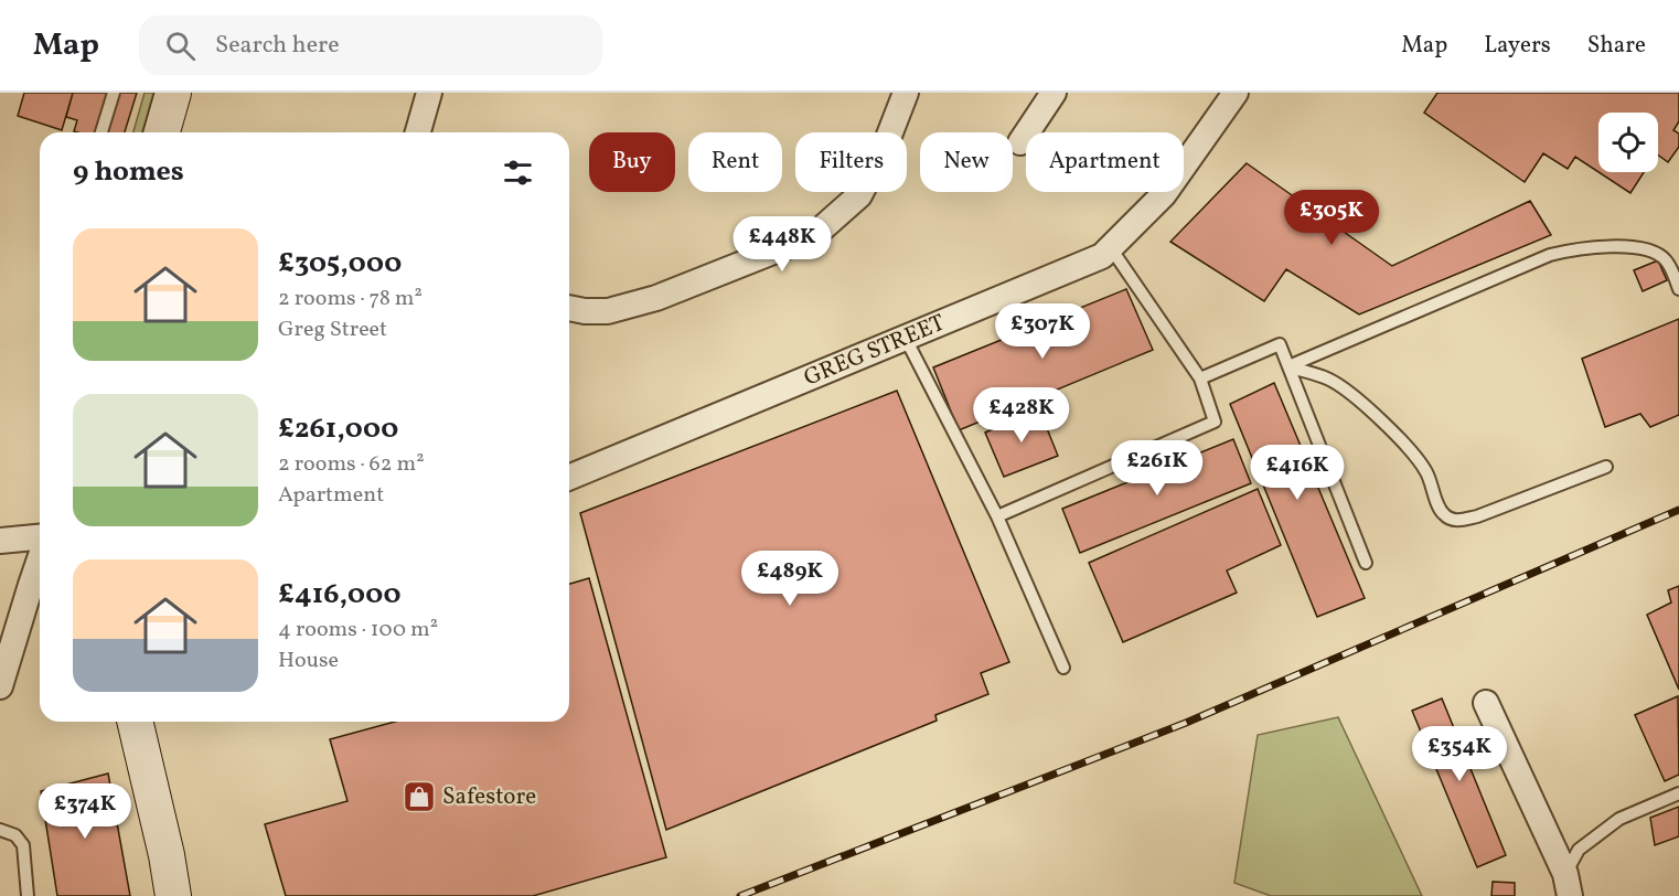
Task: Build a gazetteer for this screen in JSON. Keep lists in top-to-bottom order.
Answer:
{
  "streets": {
    "street": ["GREG STREET"]
  },
  "places": {
    "shop": ["Safestore"]
  },
  "page": {
    "header": "Map",
    "search": "Search here",
    "nav": ["Map", "Layers", "Share"],
    "chip": [
      "Buy",
      "Rent",
      "Filters",
      "New",
      "Apartment"
    ],
    "heading": "9 homes",
    "price": [
      "£305K",
      "£448K",
      "£307K",
      "£428K",
      "£261K",
      "£416K",
      "£489K",
      "£354K",
      "£374K"
    ],
    "list": [
      {
        "name": "£305,000",
        "note": "2 rooms · 78 m² · Greg Street"
      },
      {
        "name": "£261,000",
        "note": "2 rooms · 62 m² · Apartment"
      },
      {
        "name": "£416,000",
        "note": "4 rooms · 100 m² · House"
      }
    ]
  }
}
